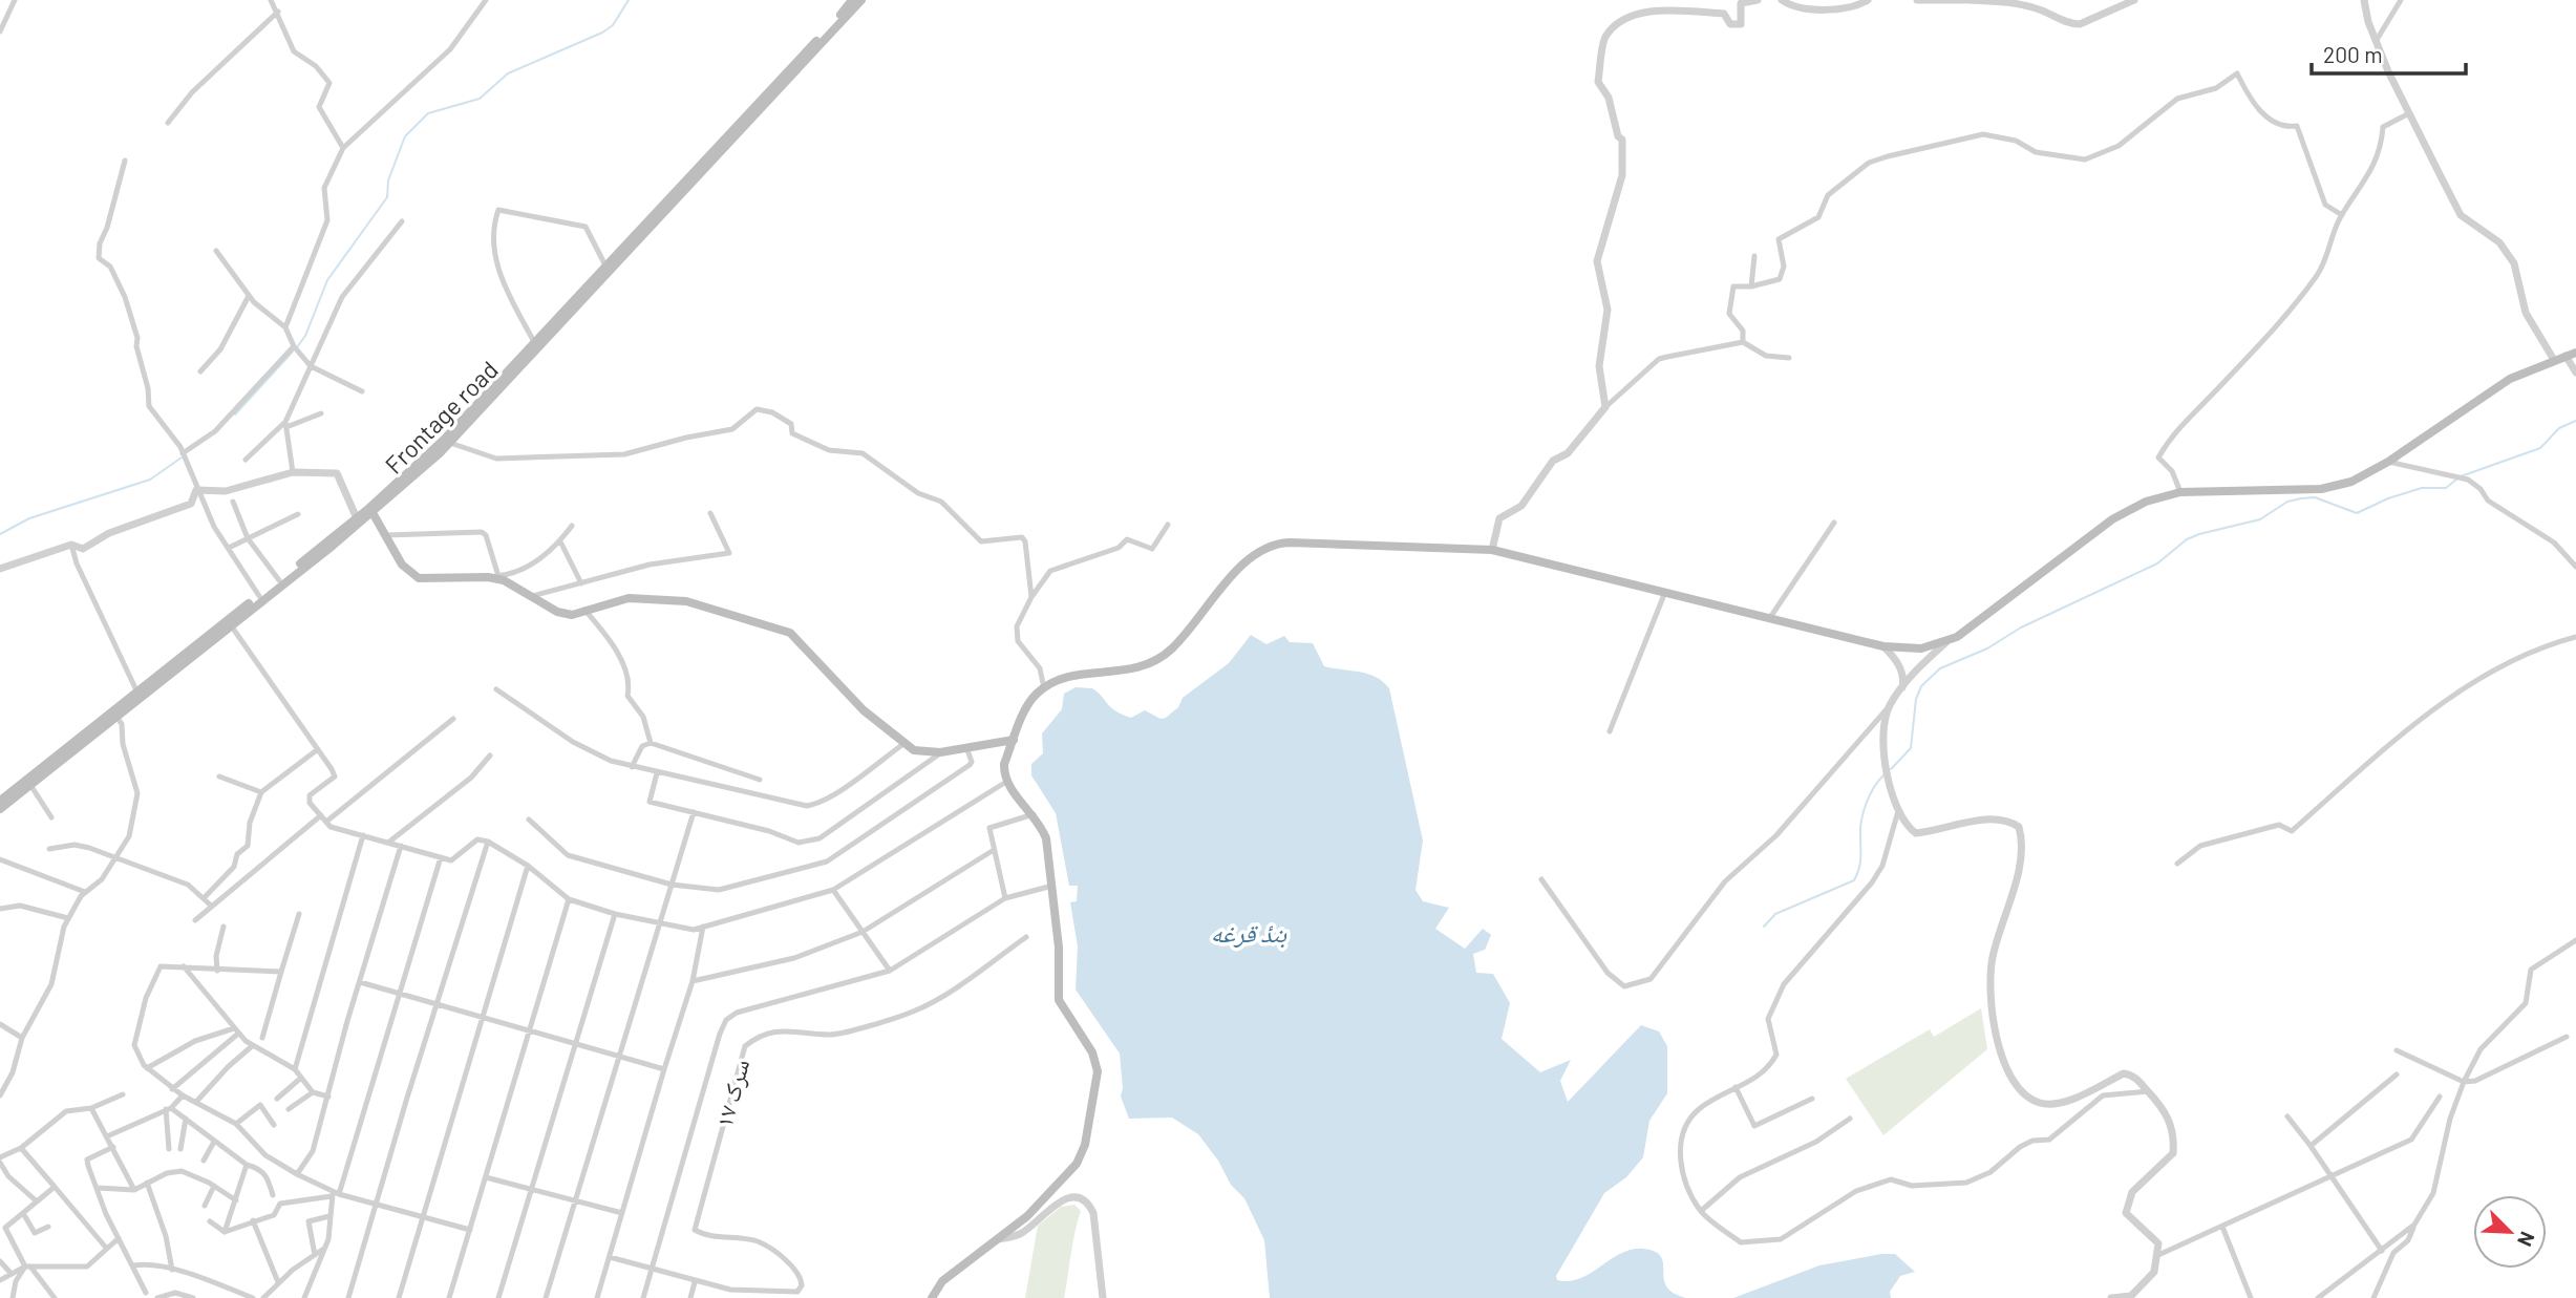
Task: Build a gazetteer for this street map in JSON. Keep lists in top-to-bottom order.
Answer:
{
  "streets": {
    "main road": ["Frontage road"],
    "street": ["سرک ۱۷"]
  },
  "water": ["بندٔ قرغه"],
  "scale_bar": "200 m",
  "north": "bottom right"
}
